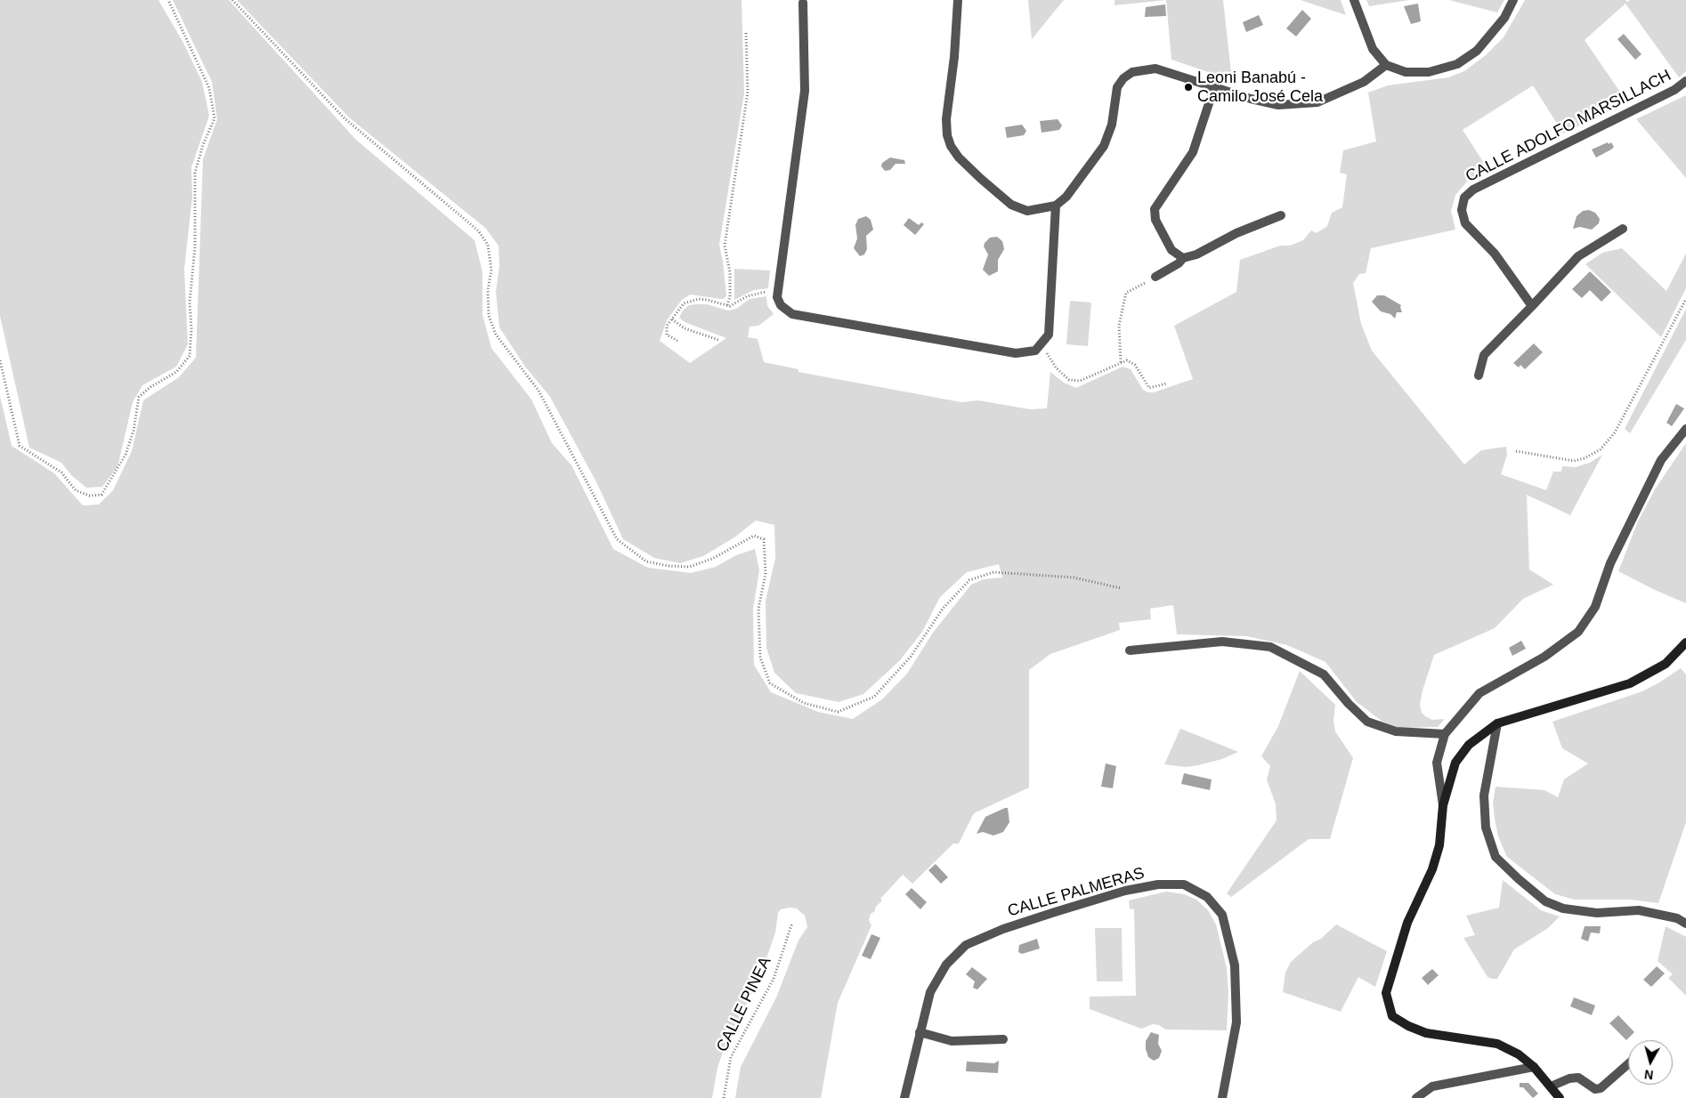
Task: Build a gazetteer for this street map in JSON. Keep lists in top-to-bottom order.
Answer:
{
  "streets": {
    "street": ["CALLE ADOLFO MARSILLACH", "CALLE PALMERAS"],
    "path": ["CALLE PINEA"]
  },
  "places": ["Leoni Banabú - Camilo José Cela"],
  "north": "bottom"
}
